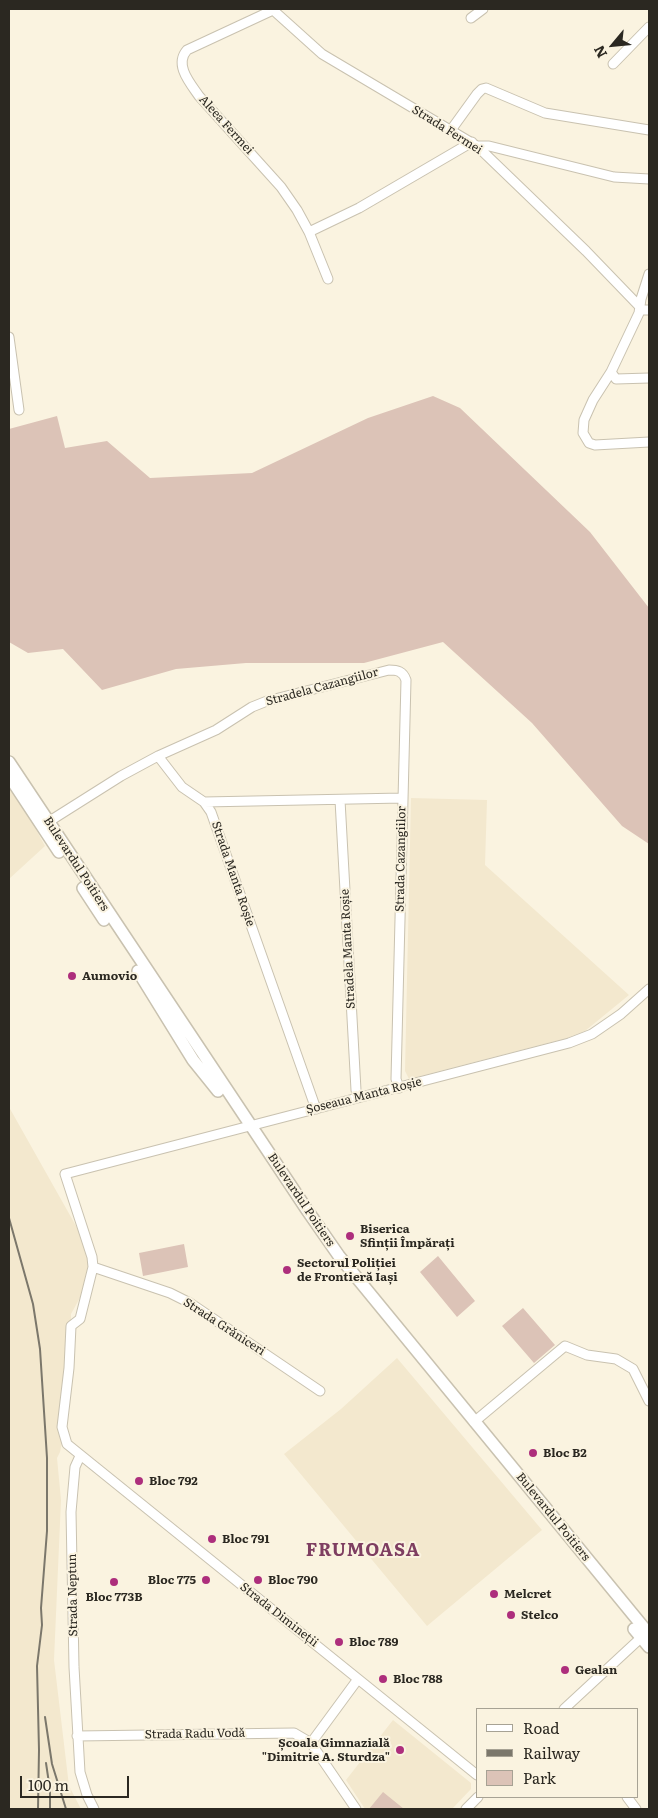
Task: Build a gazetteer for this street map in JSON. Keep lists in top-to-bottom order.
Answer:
{
  "streets": {
    "main road": ["Bulevardul Poitiers"],
    "street": [
      "Aleea Fermei",
      "Strada Fermei",
      "Stradela Cazangiilor",
      "Strada Cazangiilor",
      "Strada Manta Roșie",
      "Stradela Manta Roșie",
      "Șoseaua Manta Roșie",
      "Strada Grăniceri",
      "Strada Neptun",
      "Strada Dimineții",
      "Strada Radu Vodă"
    ]
  },
  "crossings": [
    ["Aleea Fermei", "Strada Fermei"],
    ["Stradela Cazangiilor", "Strada Cazangiilor"],
    ["Stradela Cazangiilor", "Strada Manta Roșie"],
    ["Strada Cazangiilor", "Strada Manta Roșie"],
    ["Strada Cazangiilor", "Stradela Manta Roșie"],
    ["Strada Cazangiilor", "Șoseaua Manta Roșie"],
    ["Bulevardul Poitiers", "Șoseaua Manta Roșie"],
    ["Strada Manta Roșie", "Șoseaua Manta Roșie"],
    ["Stradela Manta Roșie", "Șoseaua Manta Roșie"],
    ["Șoseaua Manta Roșie", "Strada Grăniceri"],
    ["Strada Neptun", "Strada Dimineții"],
    ["Strada Neptun", "Strada Radu Vodă"]
  ],
  "districts": ["FRUMOASA"],
  "places": [
    "Aumovio",
    "Biserica Sfinții Împărați",
    "Sectorul Poliției de Frontieră Iași",
    "Bloc B2",
    "Bloc 792",
    "Bloc 791",
    "Bloc 775",
    "Bloc 790",
    "Bloc 773B",
    "Melcret",
    "Stelco",
    "Bloc 789",
    "Gealan",
    "Bloc 788",
    "Școala Gimnazială \"Dimitrie A. Sturdza\""
  ],
  "legend": ["Road", "Railway", "Park"],
  "scale_bar": "100 m",
  "north": "bottom left"
}
